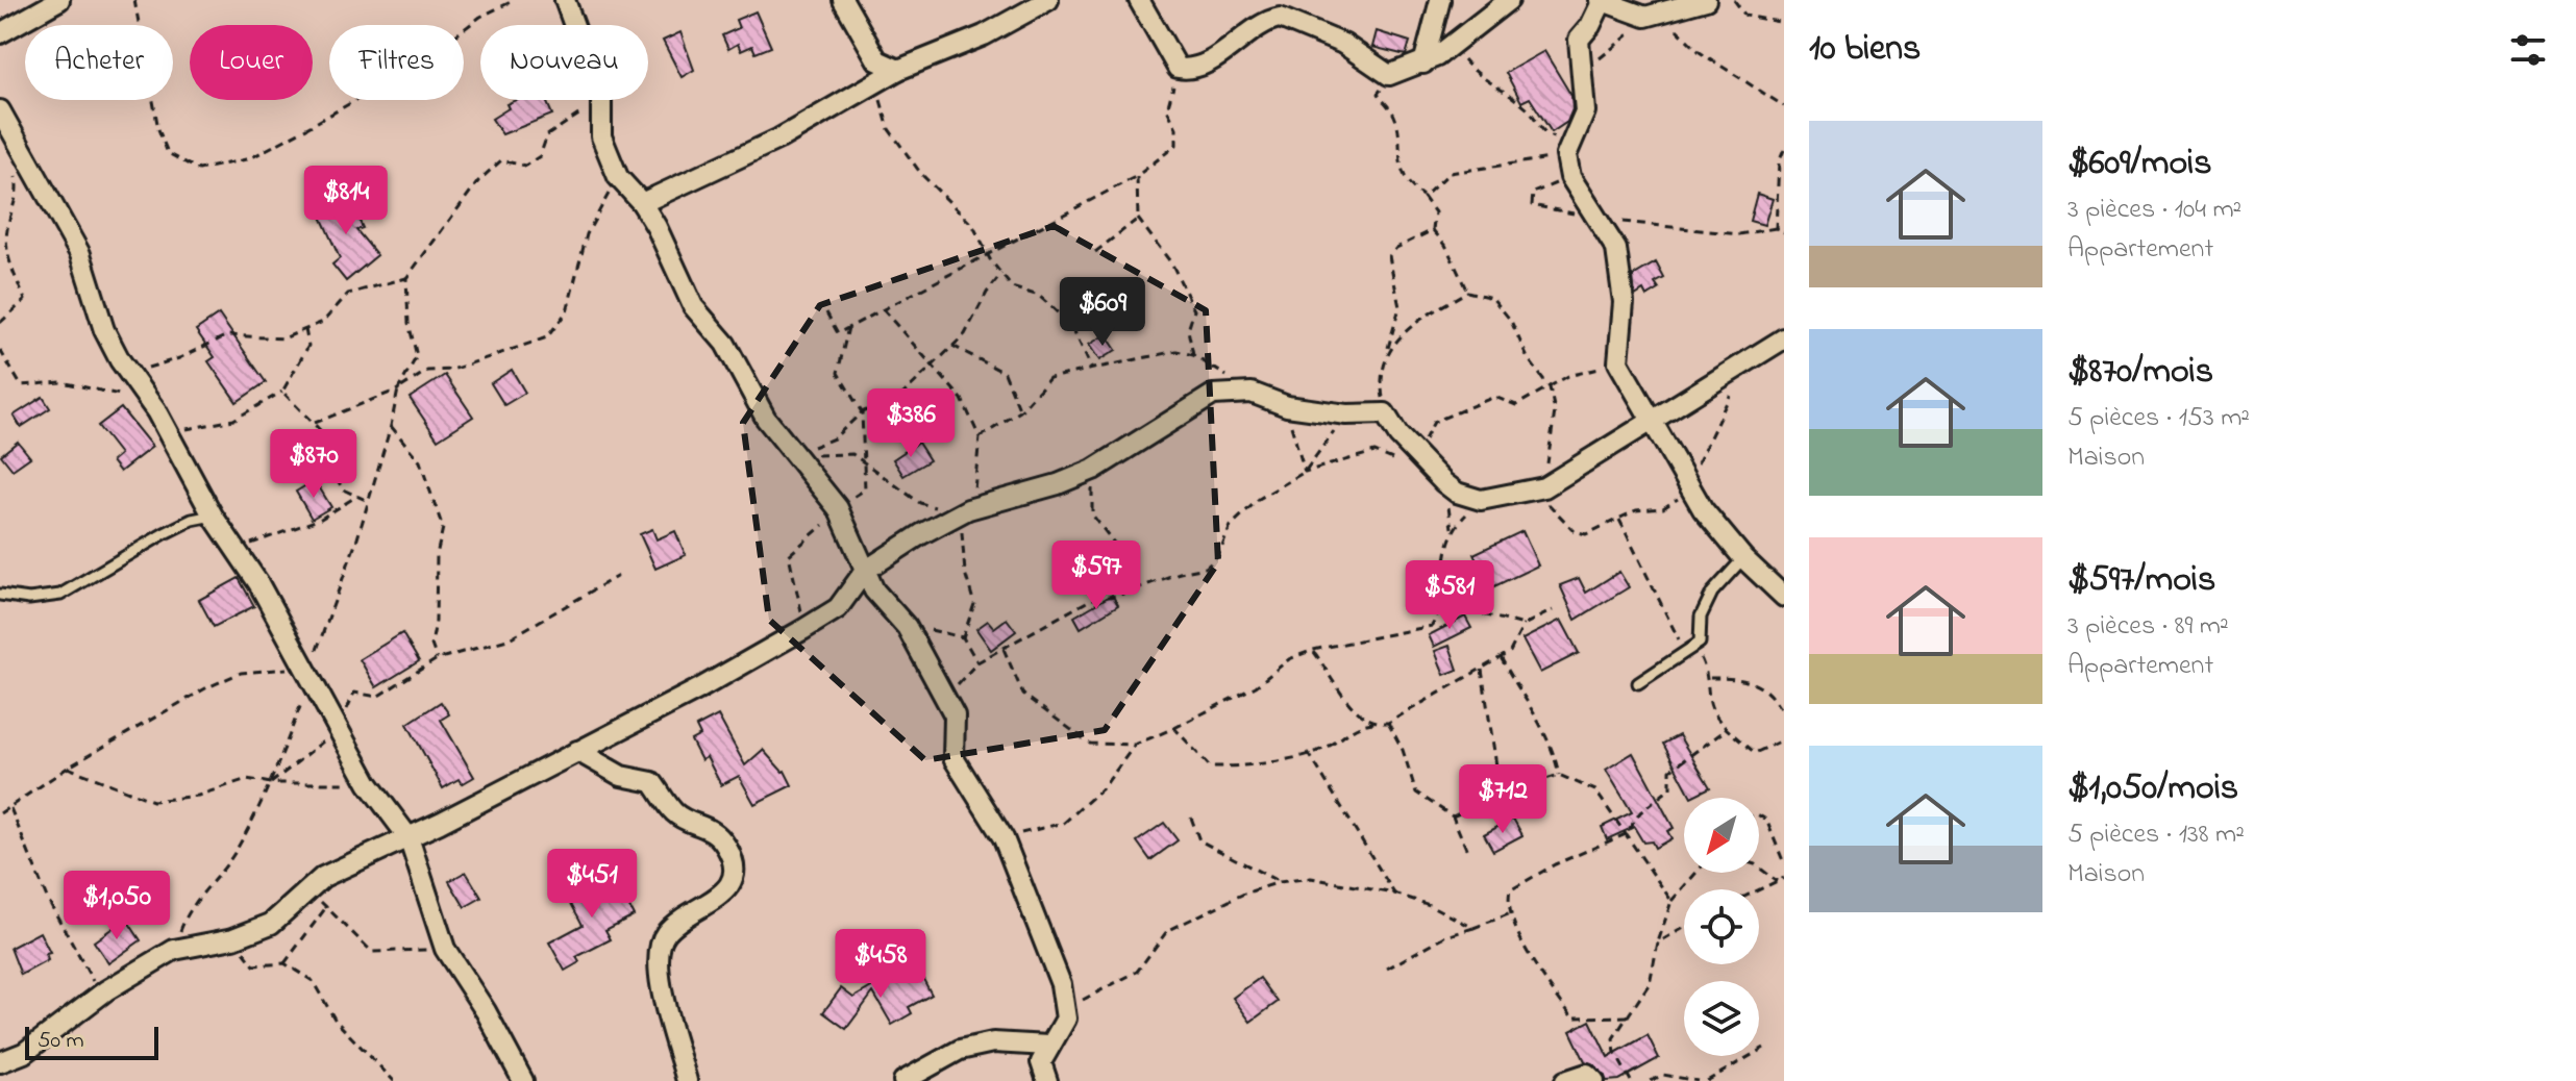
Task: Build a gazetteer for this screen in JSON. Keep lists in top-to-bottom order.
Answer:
{
  "scale_bar": "50 m",
  "north": "bottom left",
  "page": {
    "heading": "10 biens",
    "chip": [
      "Acheter",
      "Louer",
      "Filtres",
      "Nouveau"
    ],
    "list": [
      {
        "name": "$609/mois",
        "note": "3 pièces · 104 m² · Appartement"
      },
      {
        "name": "$870/mois",
        "note": "5 pièces · 153 m² · Maison"
      },
      {
        "name": "$597/mois",
        "note": "3 pièces · 89 m² · Appartement"
      },
      {
        "name": "$1,050/mois",
        "note": "5 pièces · 138 m² · Maison"
      }
    ],
    "price": [
      "$814",
      "$609",
      "$386",
      "$870",
      "$597",
      "$581",
      "$712",
      "$451",
      "$1,050",
      "$458"
    ],
    "scale": "50 m"
  }
}
